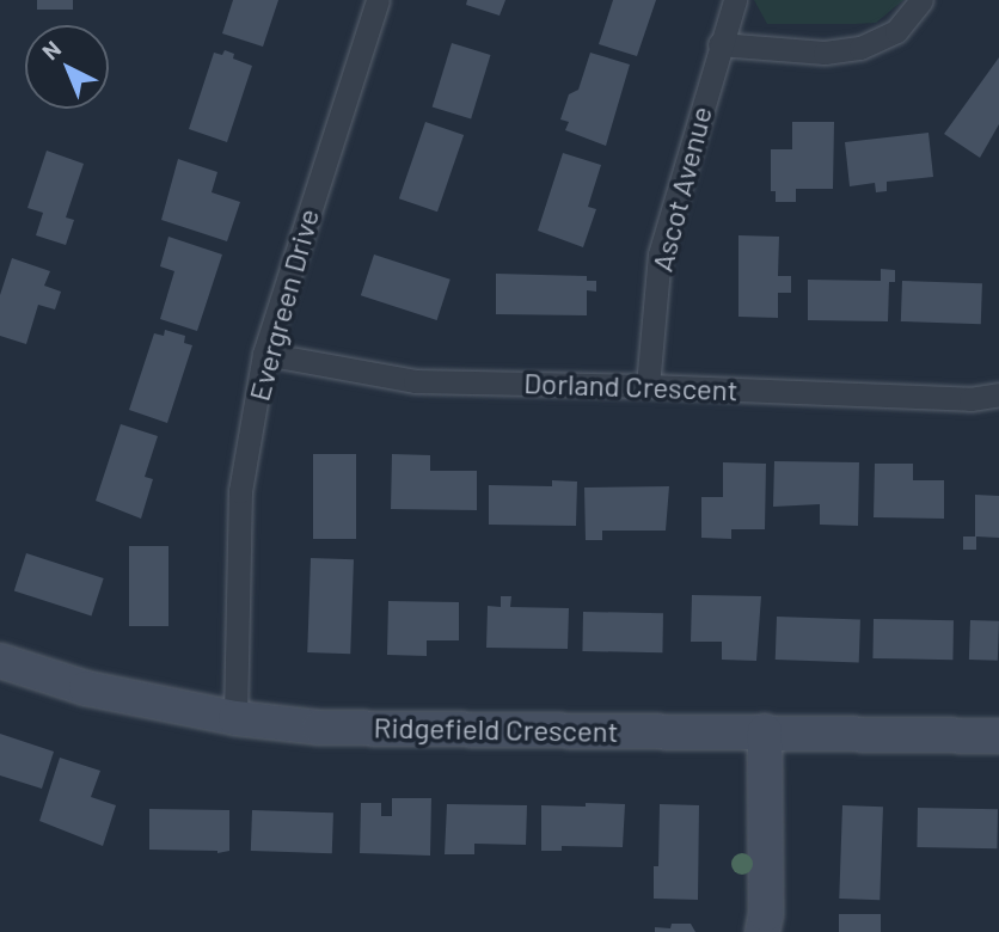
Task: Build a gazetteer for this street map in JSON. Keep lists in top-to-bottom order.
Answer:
{
  "streets": {
    "street": [
      "Ascot Avenue",
      "Evergreen Drive",
      "Dorland Crescent",
      "Ridgefield Crescent"
    ]
  },
  "crossings": [
    ["Ascot Avenue", "Dorland Crescent"],
    ["Evergreen Drive", "Dorland Crescent"],
    ["Evergreen Drive", "Ridgefield Crescent"]
  ],
  "north": "top left"
}
